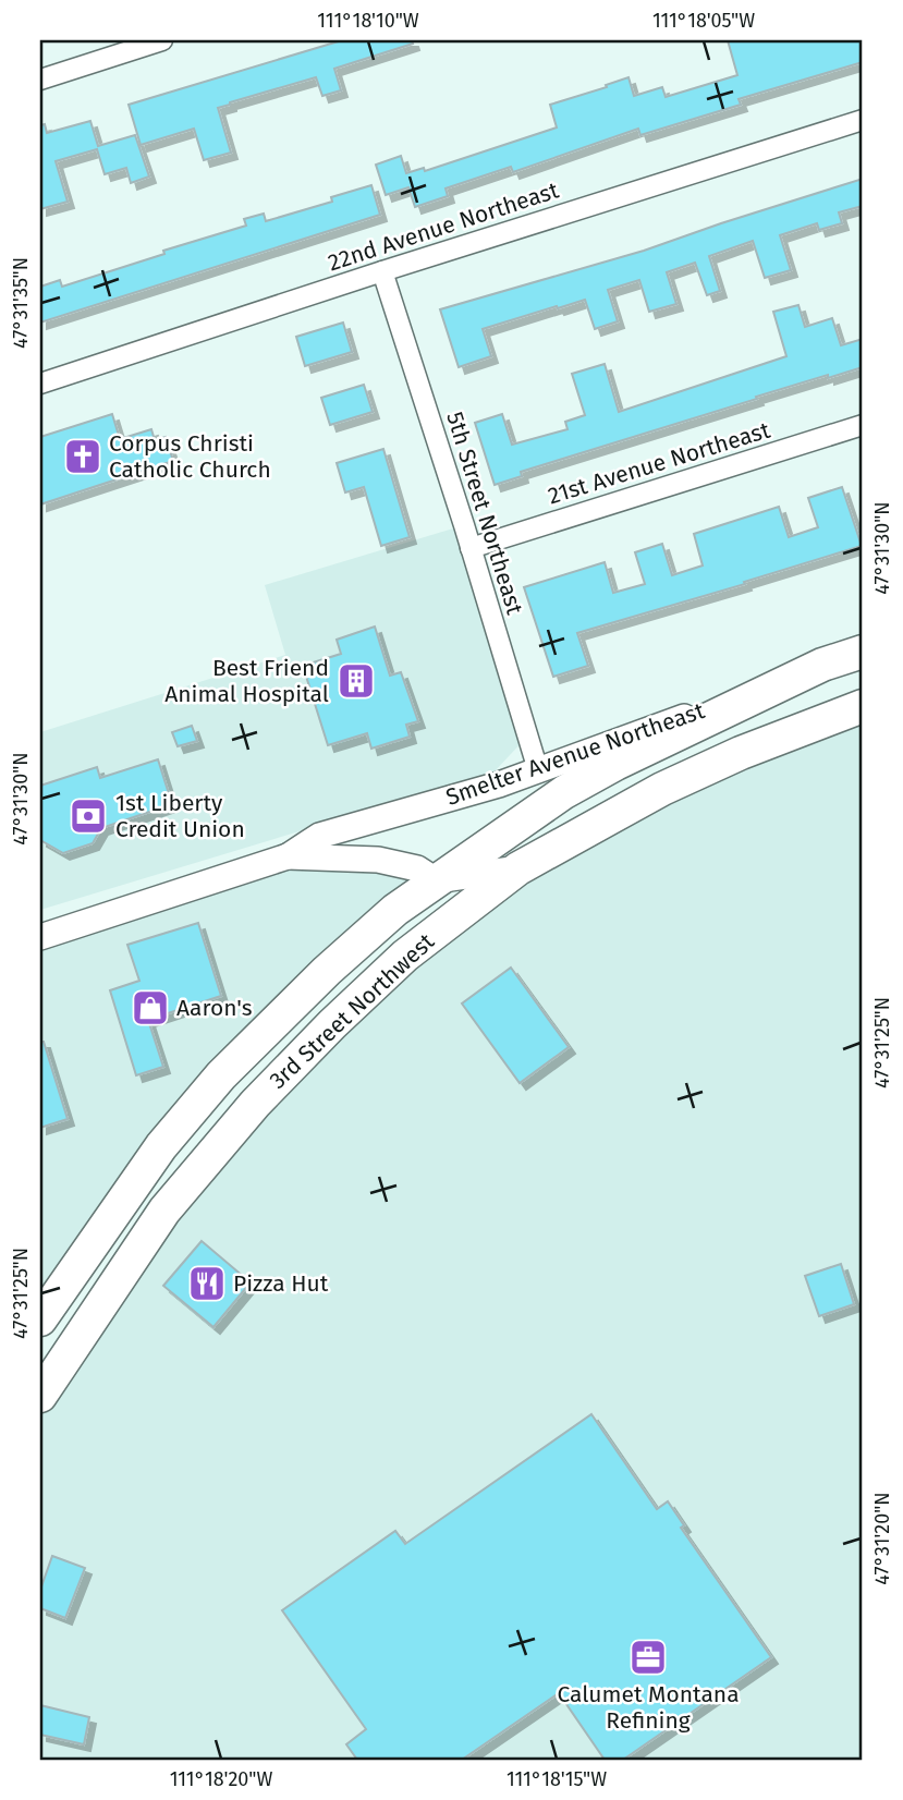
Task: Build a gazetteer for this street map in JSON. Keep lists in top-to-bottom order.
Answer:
{
  "streets": {
    "highway": ["Smelter Avenue Northeast", "3rd Street Northwest"],
    "street": ["22nd Avenue Northeast", "21st Avenue Northeast", "5th Street Northeast"]
  },
  "crossings": [
    ["22nd Avenue Northeast", "5th Street Northeast"],
    ["21st Avenue Northeast", "5th Street Northeast"],
    ["5th Street Northeast", "Smelter Avenue Northeast"],
    ["Smelter Avenue Northeast", "3rd Street Northwest"]
  ],
  "places": {
    "church": ["Corpus Christi Catholic Church"],
    "building": ["Best Friend Animal Hospital"],
    "bank": ["1st Liberty Credit Union"],
    "shop": ["Aaron's"],
    "restaurant": ["Pizza Hut"],
    "office": ["Calumet Montana Refining"]
  },
  "coordinates": [
    "111°18'10\"W",
    "111°18'05\"W",
    "47°31'35\"N",
    "47°31'30\"N",
    "47°31'25\"N",
    "47°31'20\"N",
    "111°18'20\"W",
    "111°18'15\"W"
  ]
}
